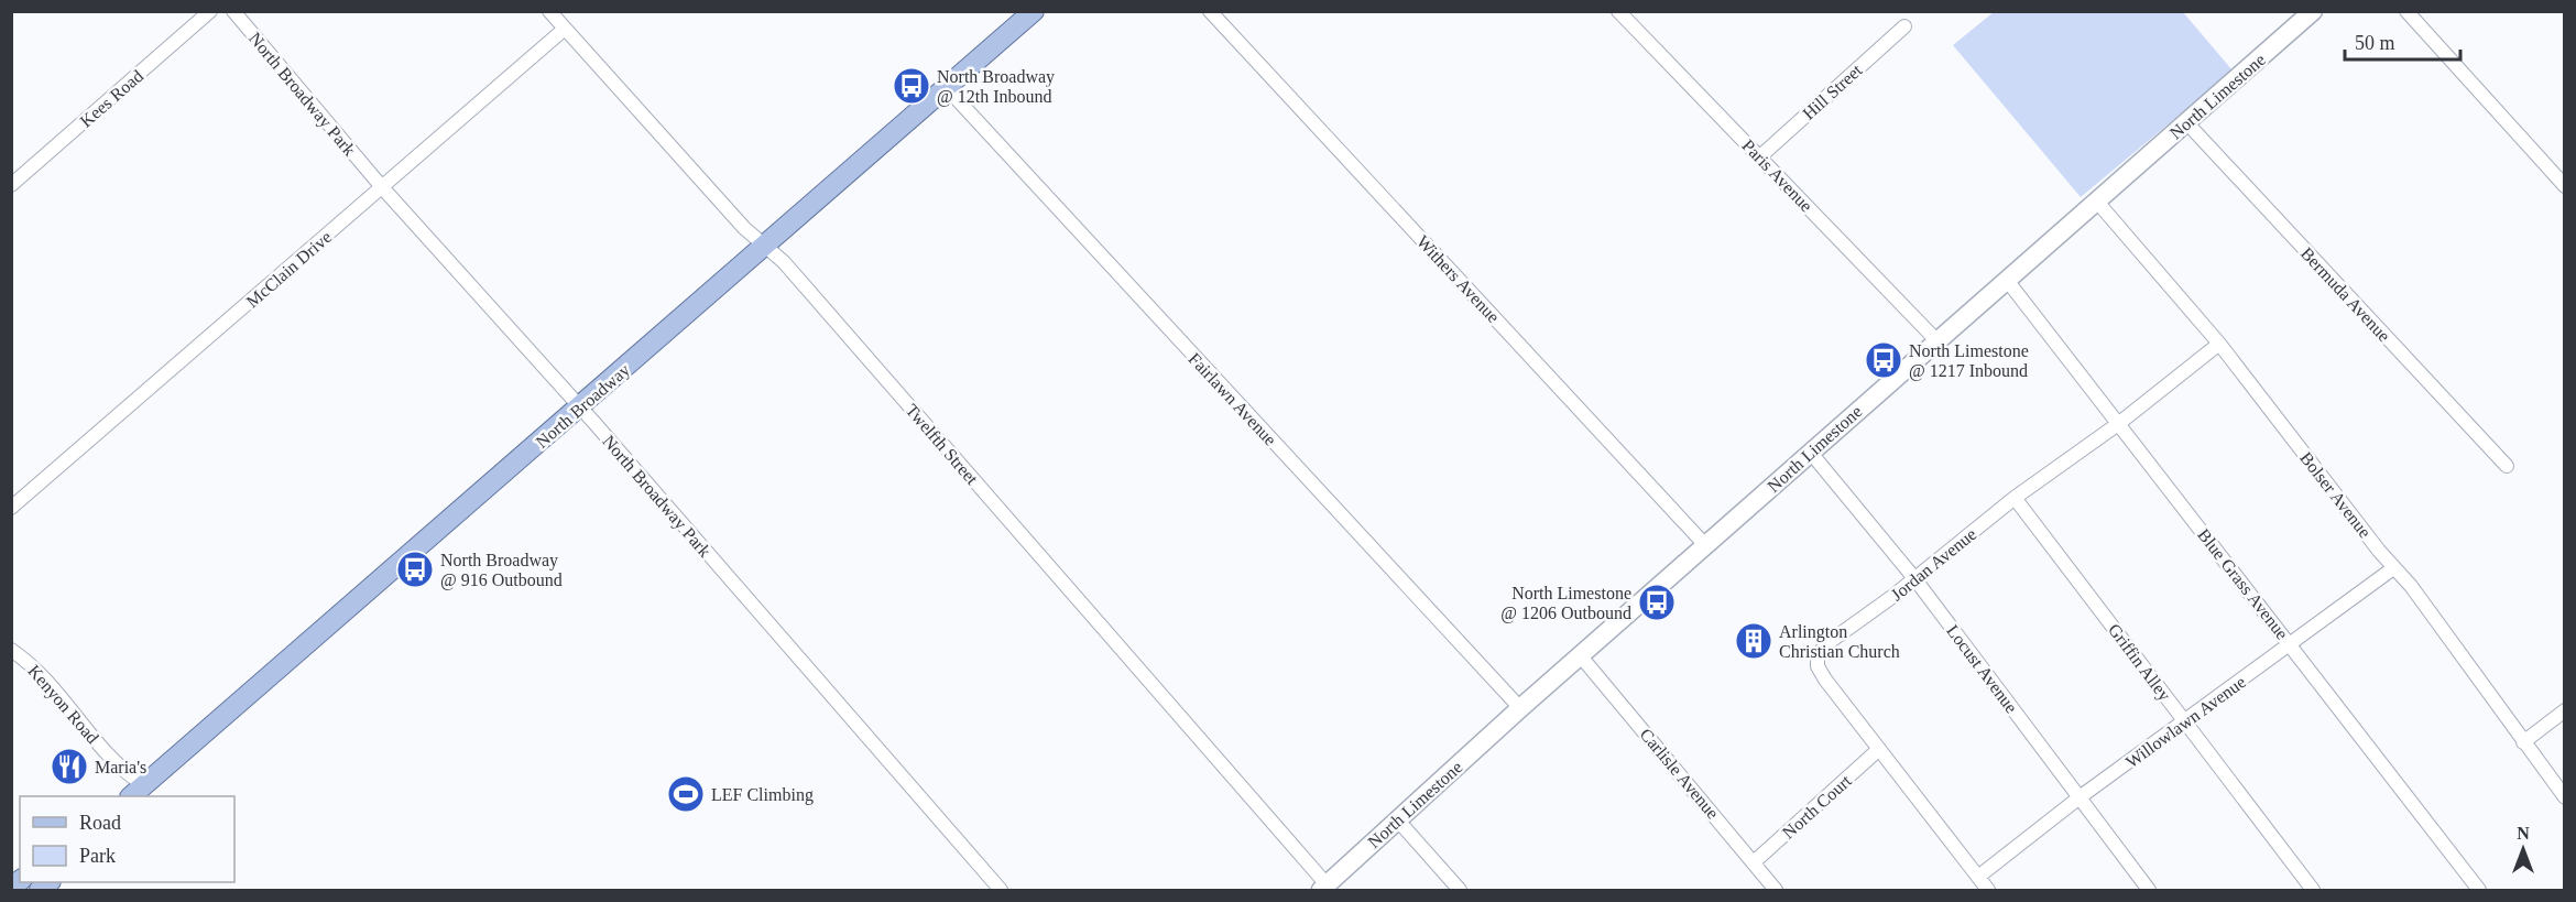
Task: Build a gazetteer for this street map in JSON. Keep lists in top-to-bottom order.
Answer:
{
  "streets": {
    "main road": ["North Broadway"],
    "street": [
      "Hill Street",
      "North Broadway Park",
      "North Limestone",
      "Kees Road",
      "Paris Avenue",
      "McClain Drive",
      "Withers Avenue",
      "Bermuda Avenue",
      "Fairlawn Avenue",
      "Twelfth Street",
      "Bolser Avenue",
      "Jordan Avenue",
      "Blue Grass Avenue",
      "Griffin Alley",
      "Locust Avenue",
      "Kenyon Road",
      "Willowlawn Avenue",
      "Carlisle Avenue",
      "North Court"
    ]
  },
  "crossings": [
    ["Hill Street", "Paris Avenue"],
    ["North Broadway Park", "McClain Drive"],
    ["North Broadway Park", "North Broadway"],
    ["North Limestone", "Paris Avenue"],
    ["North Limestone", "Withers Avenue"],
    ["North Limestone", "Bermuda Avenue"],
    ["North Limestone", "Fairlawn Avenue"],
    ["North Limestone", "Twelfth Street"],
    ["North Limestone", "Bolser Avenue"],
    ["North Limestone", "Blue Grass Avenue"],
    ["North Limestone", "Locust Avenue"],
    ["North Limestone", "Carlisle Avenue"],
    ["McClain Drive", "Twelfth Street"],
    ["Fairlawn Avenue", "North Broadway"],
    ["North Broadway", "Twelfth Street"],
    ["North Broadway", "Kenyon Road"],
    ["Bolser Avenue", "Jordan Avenue"],
    ["Bolser Avenue", "Willowlawn Avenue"],
    ["Jordan Avenue", "Blue Grass Avenue"],
    ["Jordan Avenue", "Griffin Alley"],
    ["Jordan Avenue", "Locust Avenue"],
    ["Jordan Avenue", "Willowlawn Avenue"],
    ["Jordan Avenue", "North Court"],
    ["Blue Grass Avenue", "Willowlawn Avenue"],
    ["Griffin Alley", "Willowlawn Avenue"],
    ["Locust Avenue", "Willowlawn Avenue"],
    ["Carlisle Avenue", "North Court"]
  ],
  "places": {
    "bus stop": [
      "North Broadway @ 12th Inbound",
      "North Limestone @ 1217 Inbound",
      "North Broadway @ 916 Outbound",
      "North Limestone @ 1206 Outbound"
    ],
    "building": ["Arlington Christian Church"],
    "restaurant": ["Maria's"],
    "sports": ["LEF Climbing"]
  },
  "legend": ["Road", "Park"],
  "scale_bar": "50 m",
  "north": "top"
}
